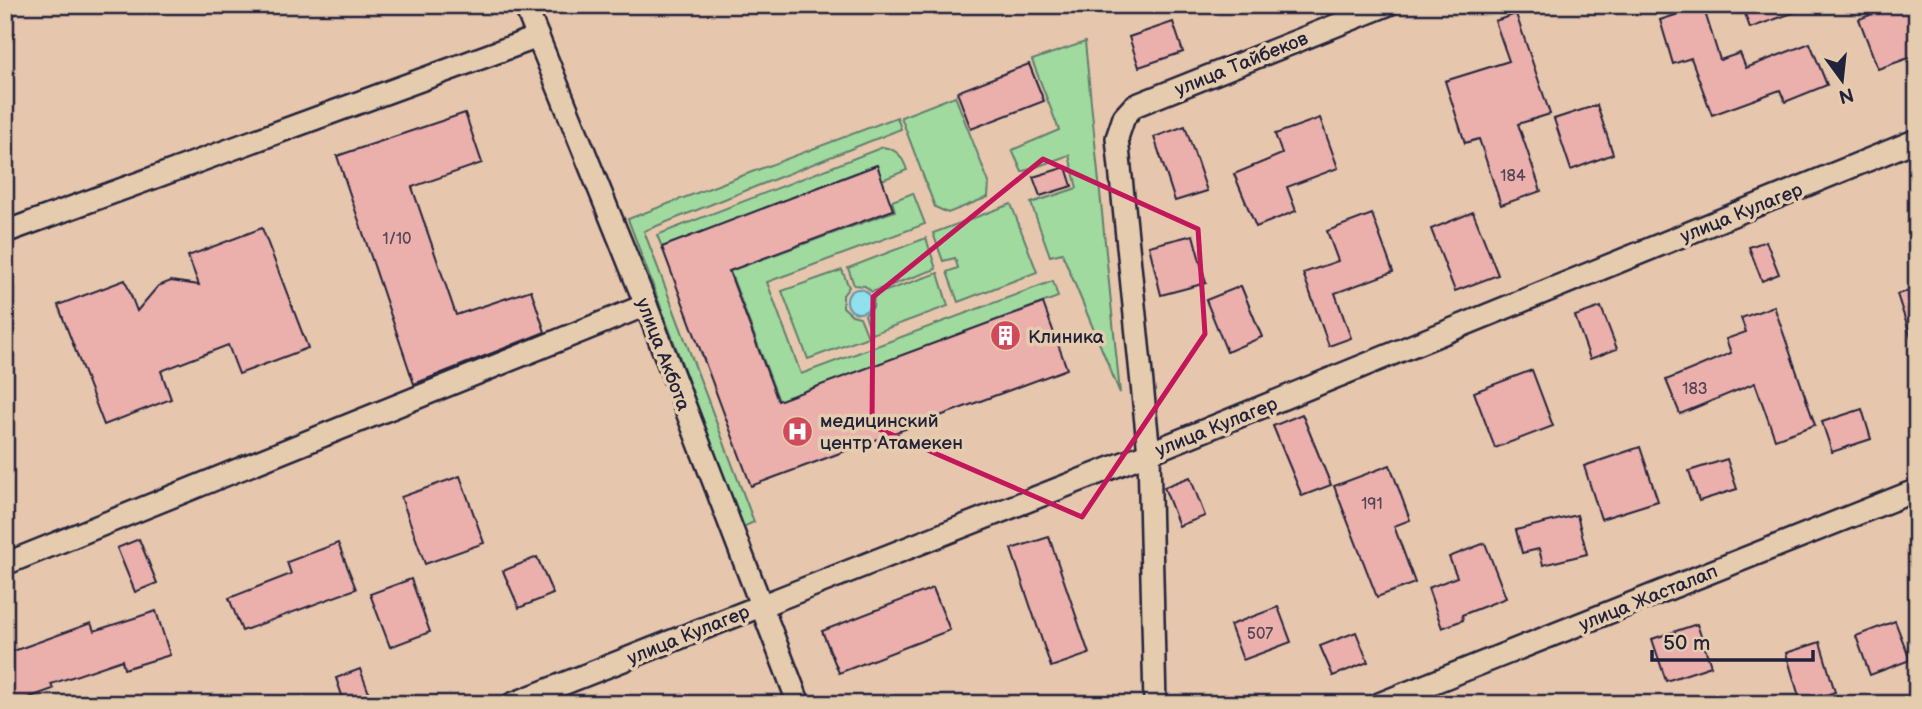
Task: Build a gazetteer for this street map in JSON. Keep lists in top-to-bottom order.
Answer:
{
  "streets": {
    "street": [
      "улица Тайбеков",
      "улица Кулагер",
      "улица Акбота",
      "улица Жасталап"
    ]
  },
  "crossings": [
    ["улица Тайбеков", "улица Кулагер"],
    ["улица Кулагер", "улица Акбота"]
  ],
  "places": {
    "building": ["Клиника"],
    "hospital": ["медицинский центр Атамекен"]
  },
  "house_numbers": [
    "184",
    "1/10",
    "183",
    "191",
    "507"
  ],
  "scale_bar": "50 m",
  "north": "bottom"
}
